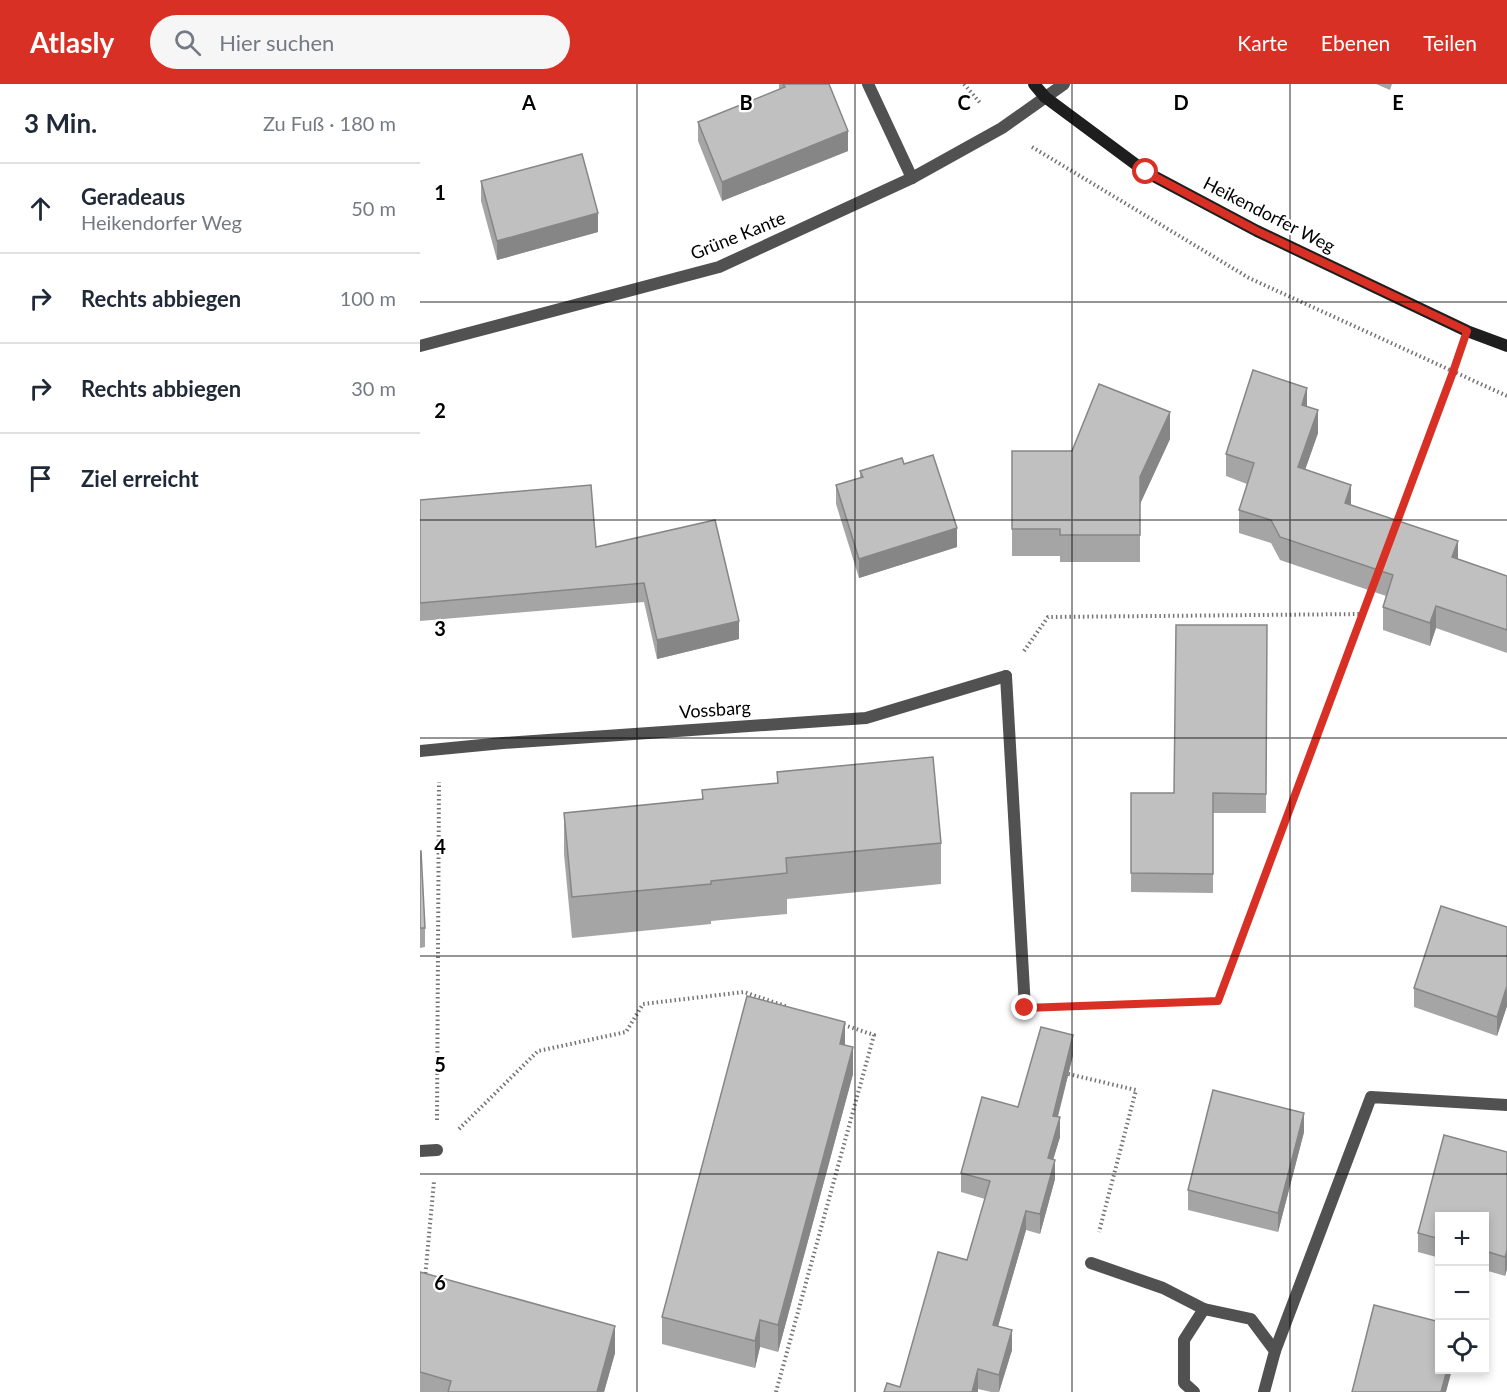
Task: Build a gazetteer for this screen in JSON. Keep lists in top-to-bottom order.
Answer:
{
  "streets": {
    "street": ["Heikendorfer Weg", "Grüne Kante", "Vossbarg"]
  },
  "crossings": [
    ["Heikendorfer Weg", "Grüne Kante"]
  ],
  "page": {
    "header": "Atlasly",
    "search": "Hier suchen",
    "nav": ["Karte", "Ebenen", "Teilen"],
    "heading": ["3 Min.", "Zu Fuß · 180 m"],
    "list": [
      ["Geradeaus", "Heikendorfer Weg", "50 m"],
      ["Rechts abbiegen", "100 m"],
      ["Rechts abbiegen", "30 m"],
      "Ziel erreicht"
    ],
    "map_buttons": ["+", "−"]
  },
  "grid": {
    "columns": [
      "A",
      "B",
      "C",
      "D",
      "E"
    ],
    "rows": [
      "1",
      "2",
      "3",
      "4",
      "5",
      "6"
    ]
  }
}
